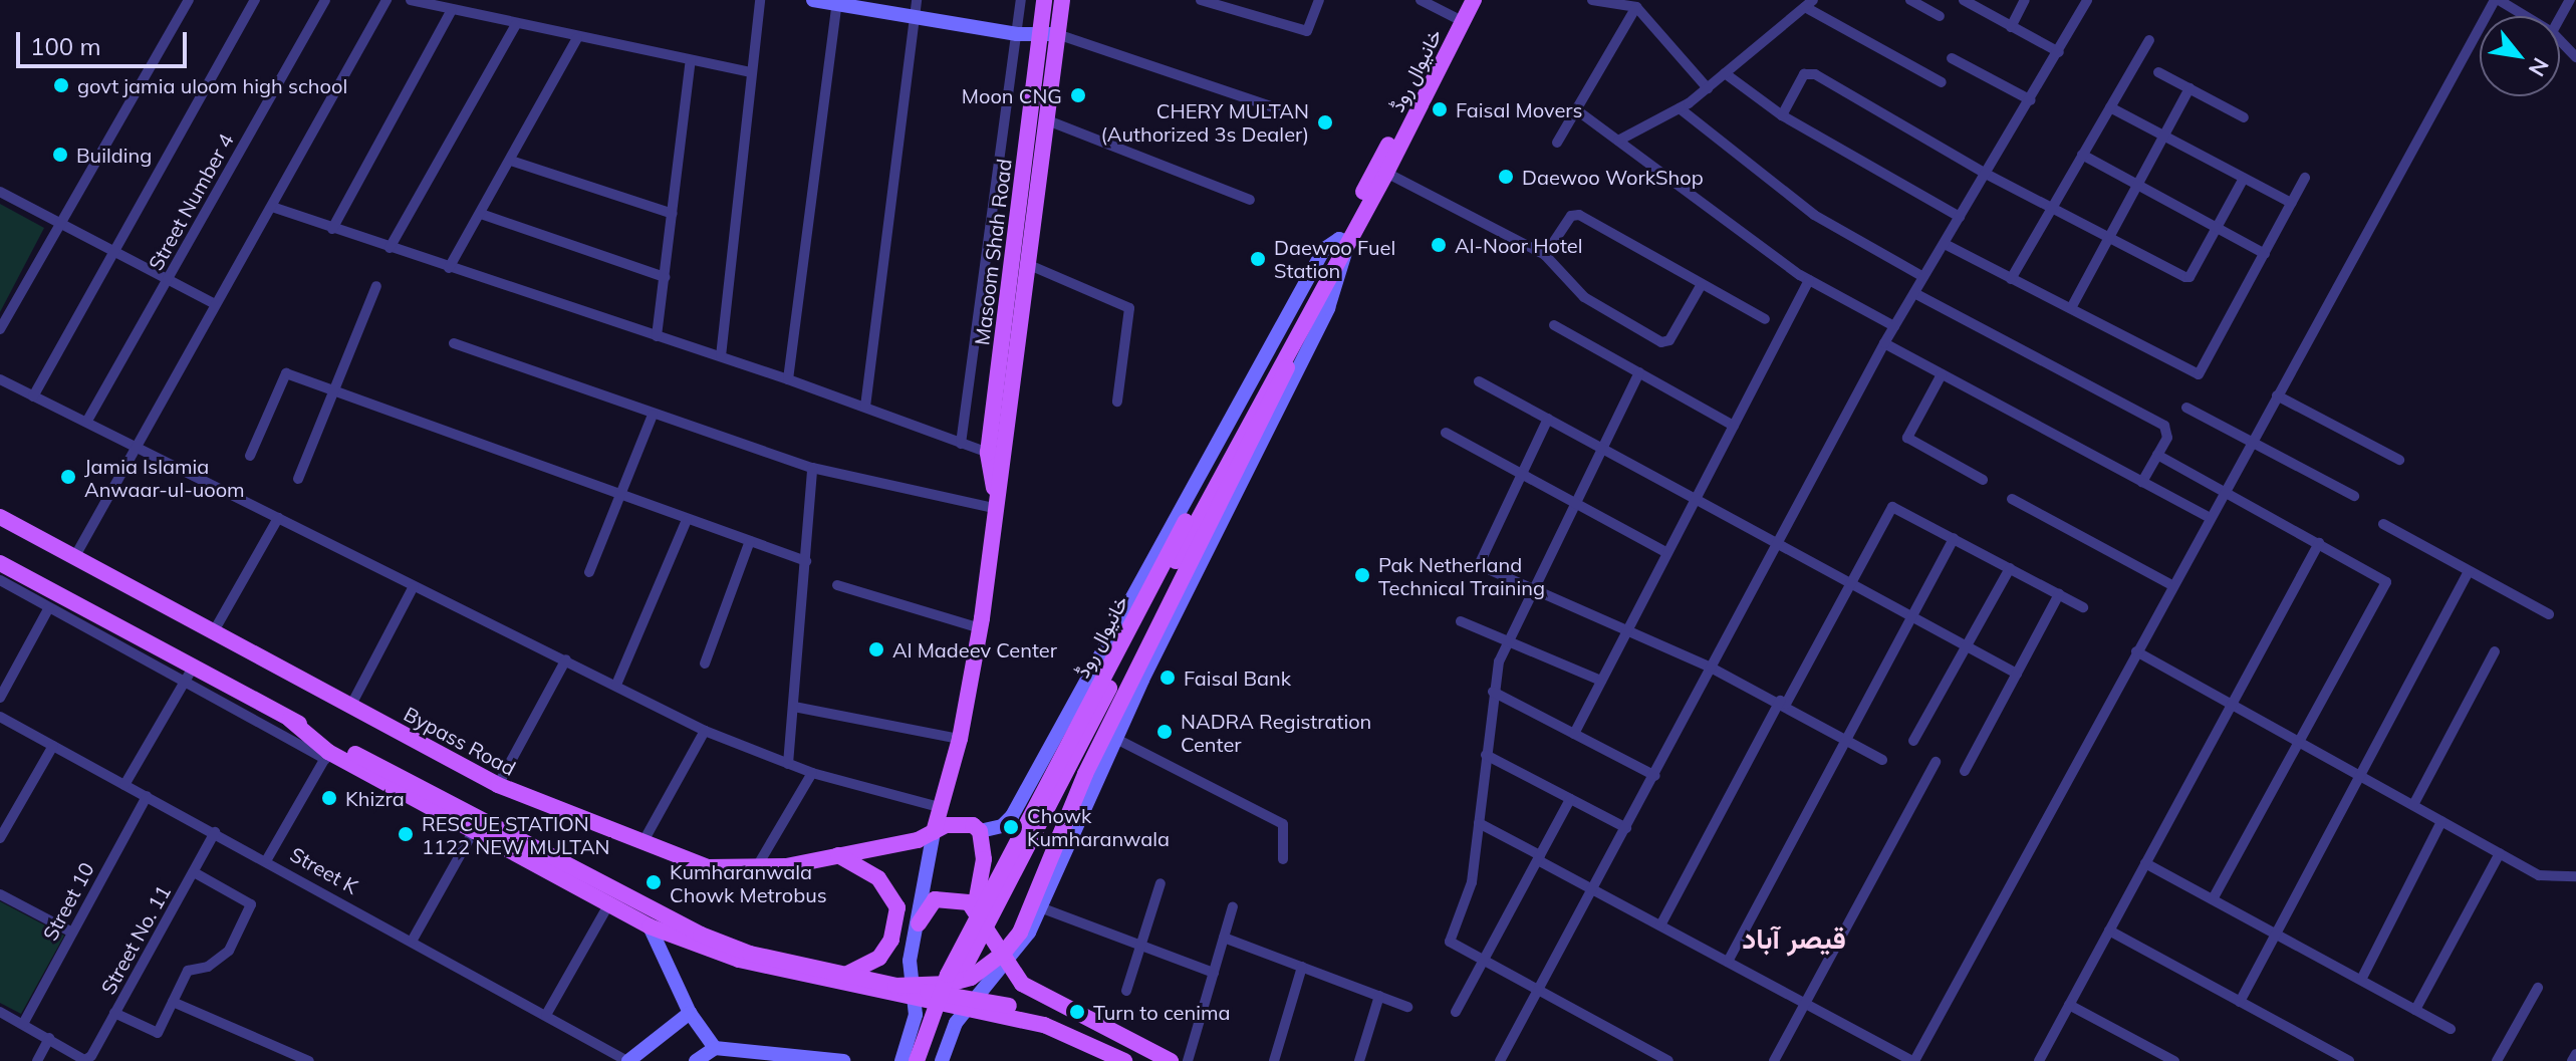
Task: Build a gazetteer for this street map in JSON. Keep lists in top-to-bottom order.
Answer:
{
  "streets": {
    "main road": ["خانیوال روڈ", "Masoom Shah Road", "Bypass Road"],
    "street": [
      "Street Number 4",
      "Street K",
      "Street 10",
      "Street No. 11"
    ]
  },
  "crossings": [
    ["Masoom Shah Road", "Bypass Road"],
    ["Street K", "Street 10"],
    ["Street K", "Street No. 11"]
  ],
  "districts": ["قیصر آباد"],
  "places": [
    "govt jamia uloom high school",
    "Moon CNG",
    "Faisal Movers",
    "CHERY MULTAN (Authorized 3s Dealer)",
    "Building",
    "Daewoo WorkShop",
    "Al-Noor Hotel",
    "Daewoo Fuel Station",
    "Jamia Islamia Anwaar-ul-uoom",
    "Pak Netherland Technical Training",
    "Al Madeev Center",
    "Faisal Bank",
    "NADRA Registration Center",
    "Khizra",
    "Chowk Kumharanwala",
    "RESCUE STATION 1122 NEW MULTAN",
    "Kumharanwala Chowk Metrobus",
    "Turn to cenima"
  ],
  "scale_bar": "100 m",
  "north": "bottom right"
}
